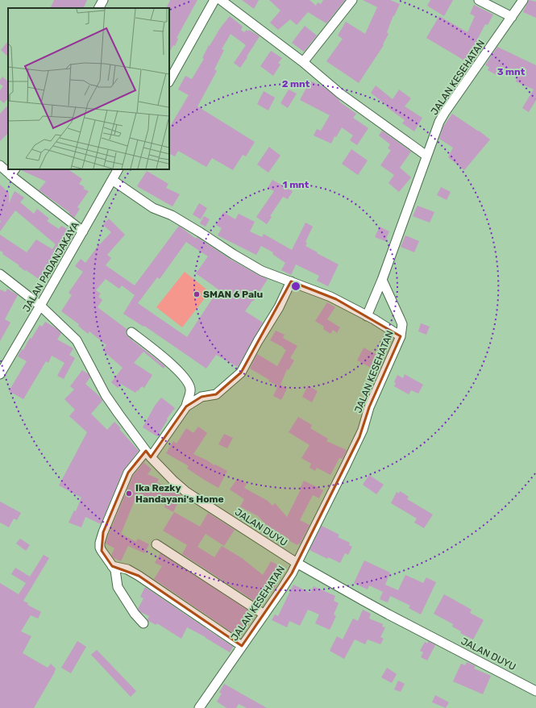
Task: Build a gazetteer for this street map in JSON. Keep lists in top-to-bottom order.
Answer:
{
  "streets": {
    "street": ["JALAN KESEHATAN", "JALAN PADANJAKAYA", "JALAN DUYU"]
  },
  "crossings": [
    ["JALAN KESEHATAN", "JALAN DUYU"],
    ["JALAN PADANJAKAYA", "JALAN DUYU"]
  ],
  "places": ["SMAN 6 Palu", "Ika Rezky Handayani's Home"],
  "rings": ["3 mnt", "2 mnt", "1 mnt"]
}
